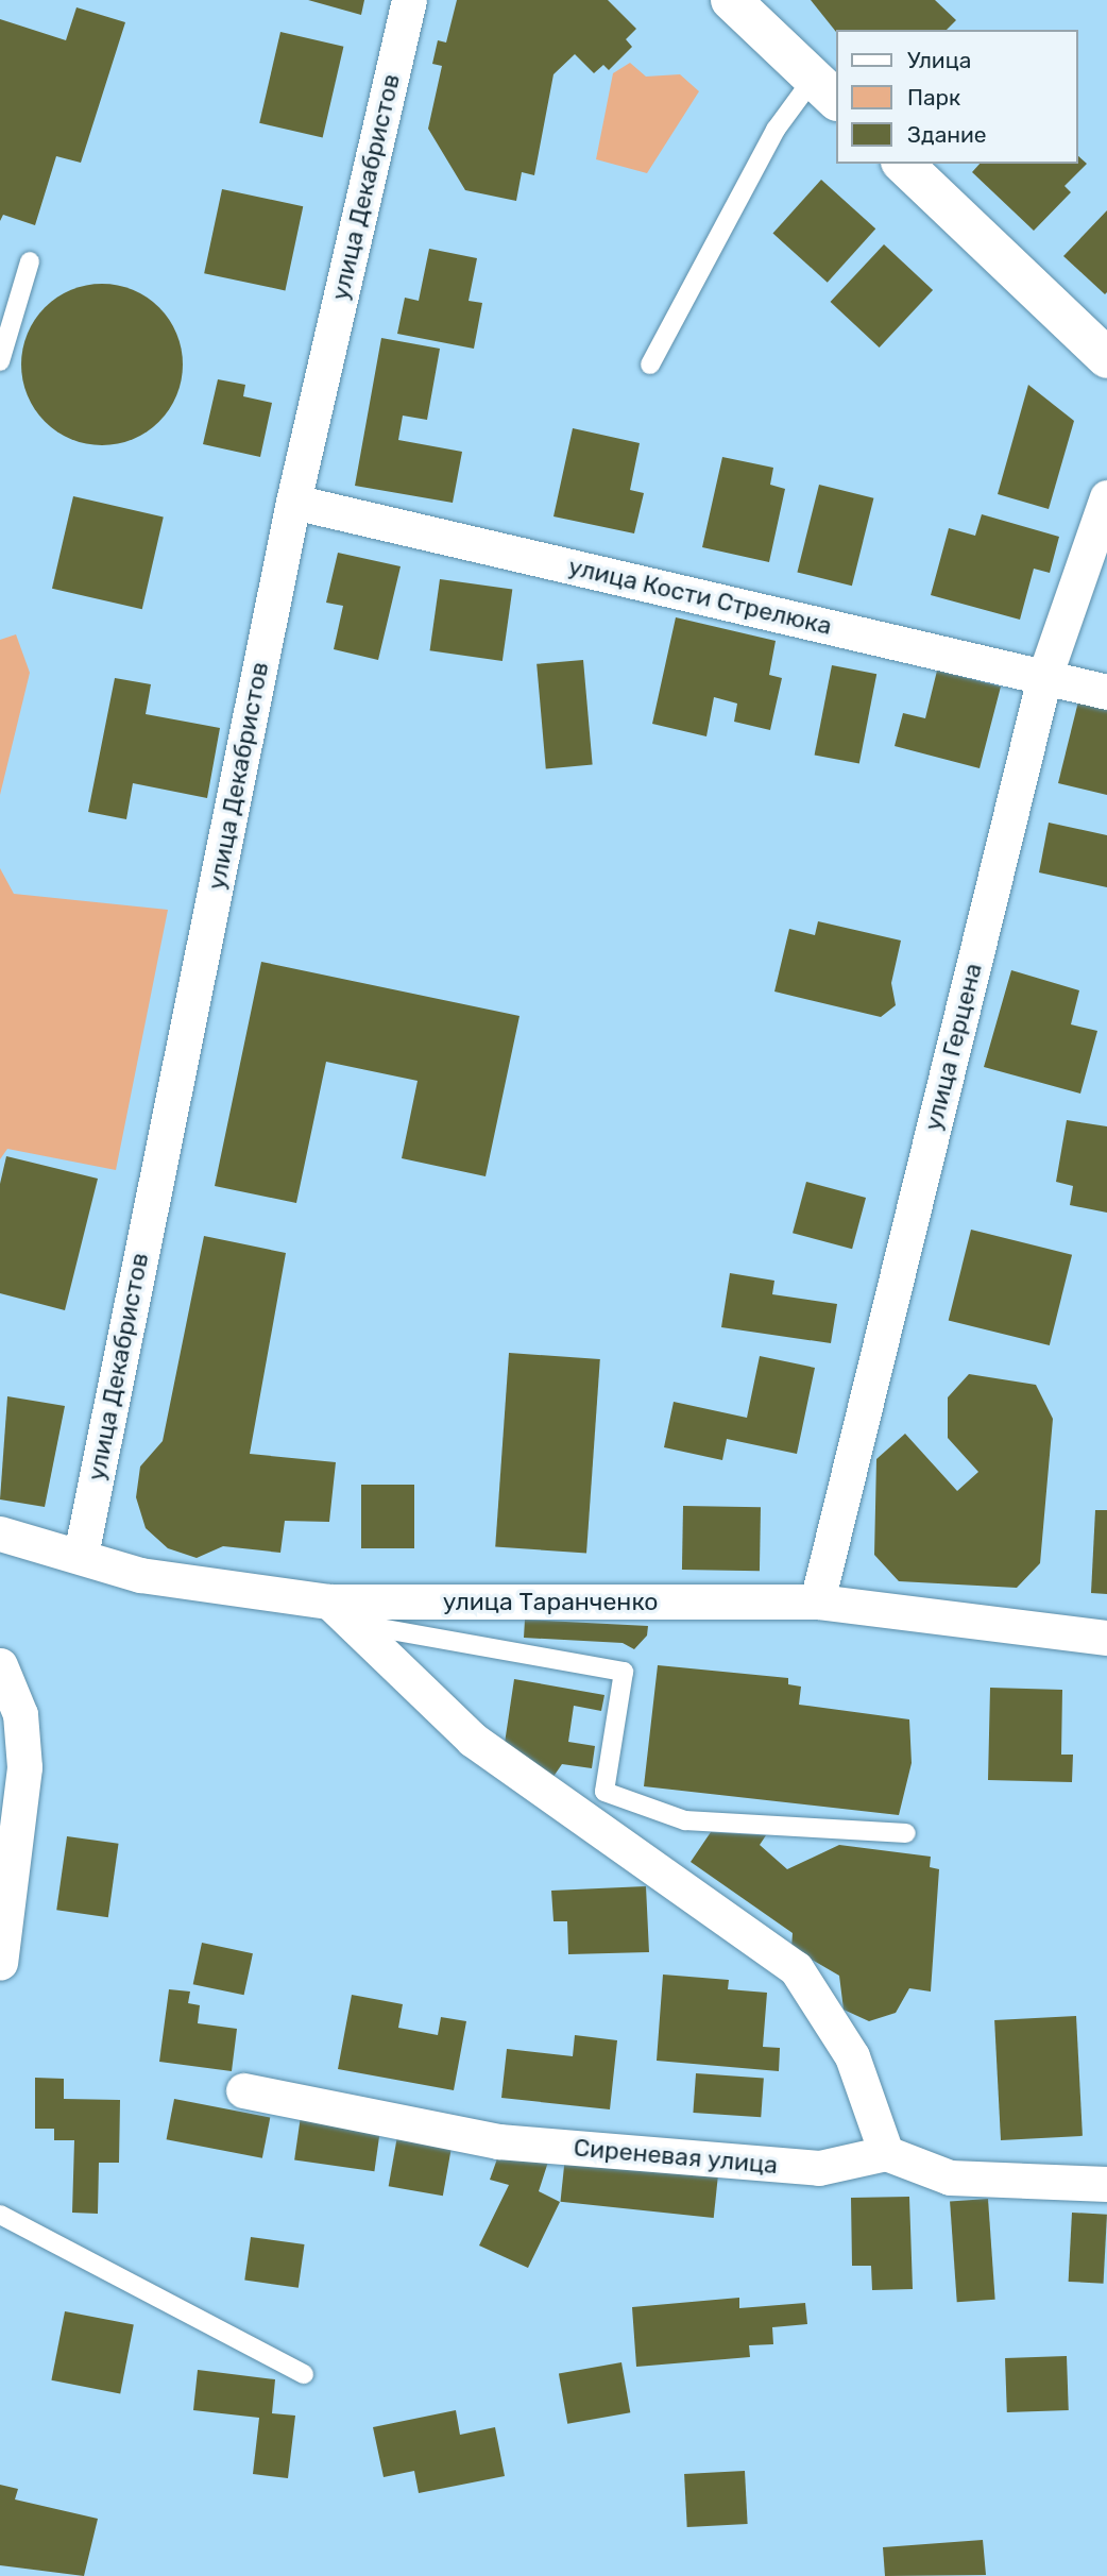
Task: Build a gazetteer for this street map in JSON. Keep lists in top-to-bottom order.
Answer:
{
  "streets": {
    "street": [
      "улица Декабристов",
      "улица Кости Стрелюка",
      "улица Герцена",
      "улица Таранченко",
      "Сиреневая улица"
    ]
  },
  "crossings": [
    ["улица Декабристов", "улица Кости Стрелюка"],
    ["улица Декабристов", "улица Таранченко"],
    ["улица Кости Стрелюка", "улица Герцена"],
    ["улица Герцена", "улица Таранченко"]
  ],
  "legend": ["Улица", "Парк", "Здание"]
}
